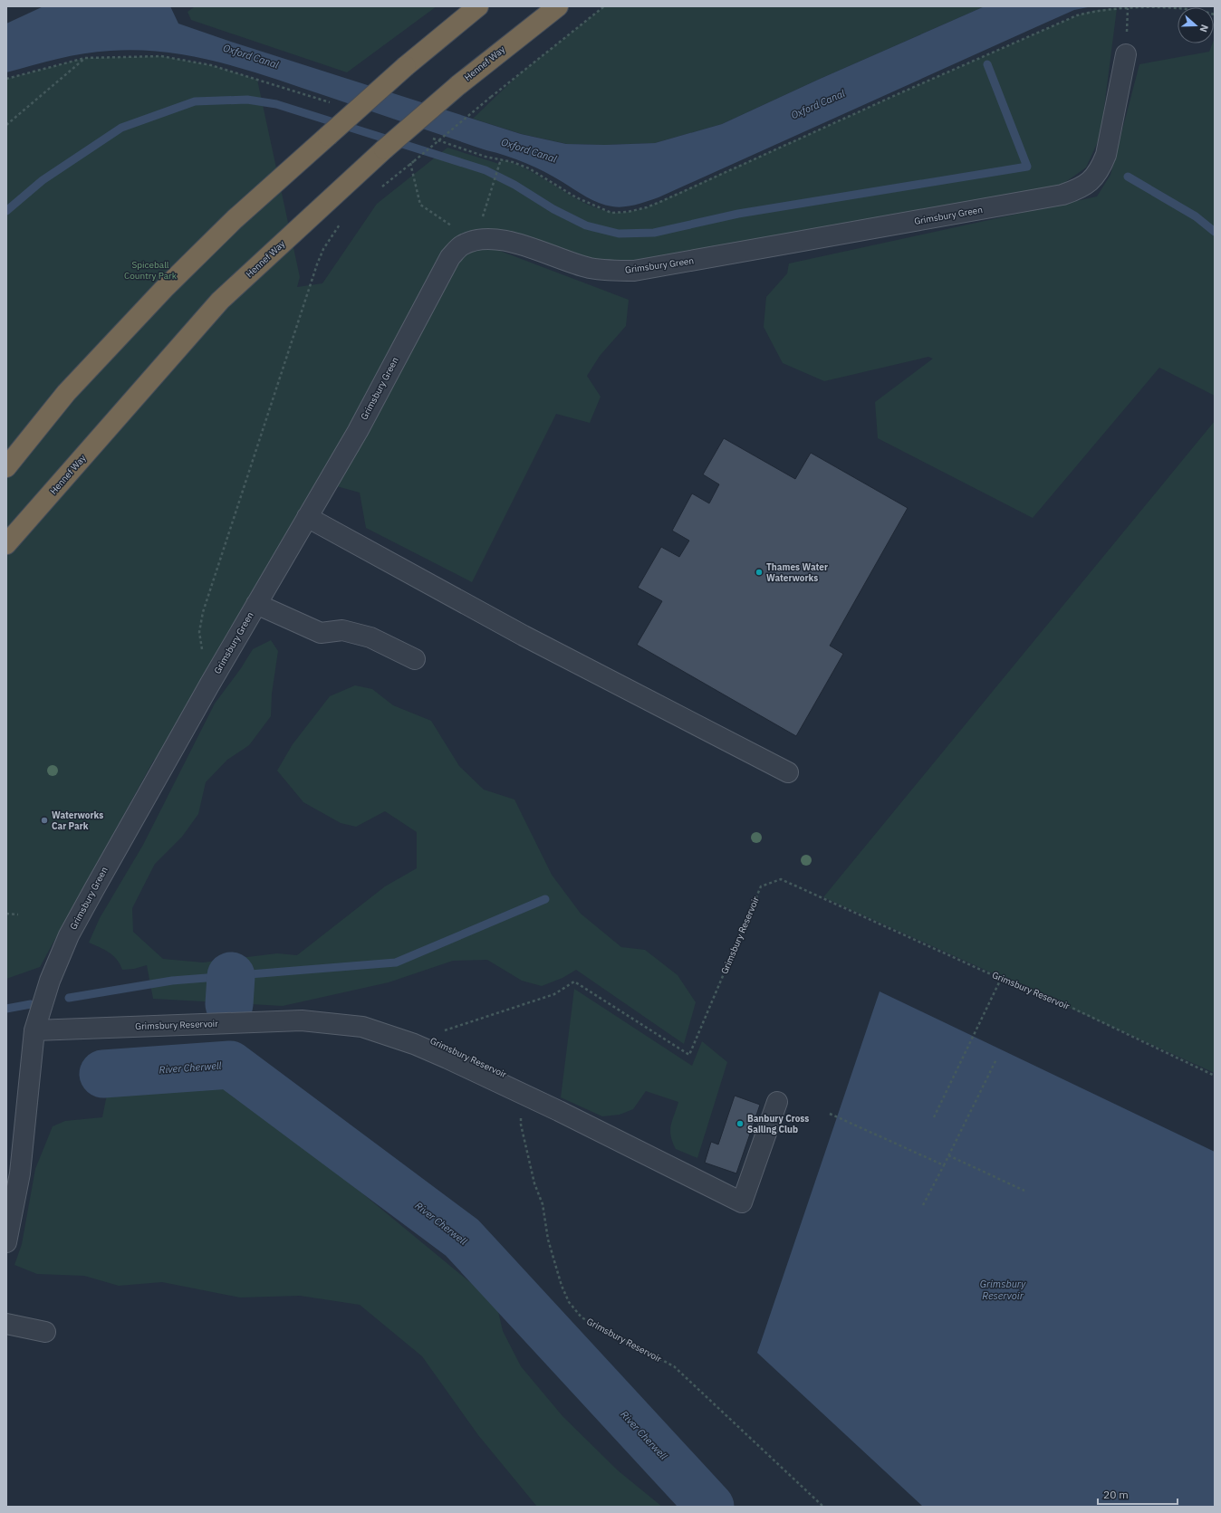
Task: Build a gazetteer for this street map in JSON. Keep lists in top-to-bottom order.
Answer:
{
  "streets": {
    "highway": ["Hennef Way"],
    "street": ["Grimsbury Green", "Grimsbury Reservoir"]
  },
  "crossings": [
    ["Grimsbury Green", "Grimsbury Reservoir"]
  ],
  "water": ["Oxford Canal", "River Cherwell", "Grimsbury Reservoir"],
  "parks": ["Spiceball Country Park"],
  "places": ["Thames Water Waterworks", "Waterworks Car Park", "Banbury Cross Sailing Club"],
  "scale_bar": "20 m",
  "north": "right"
}
